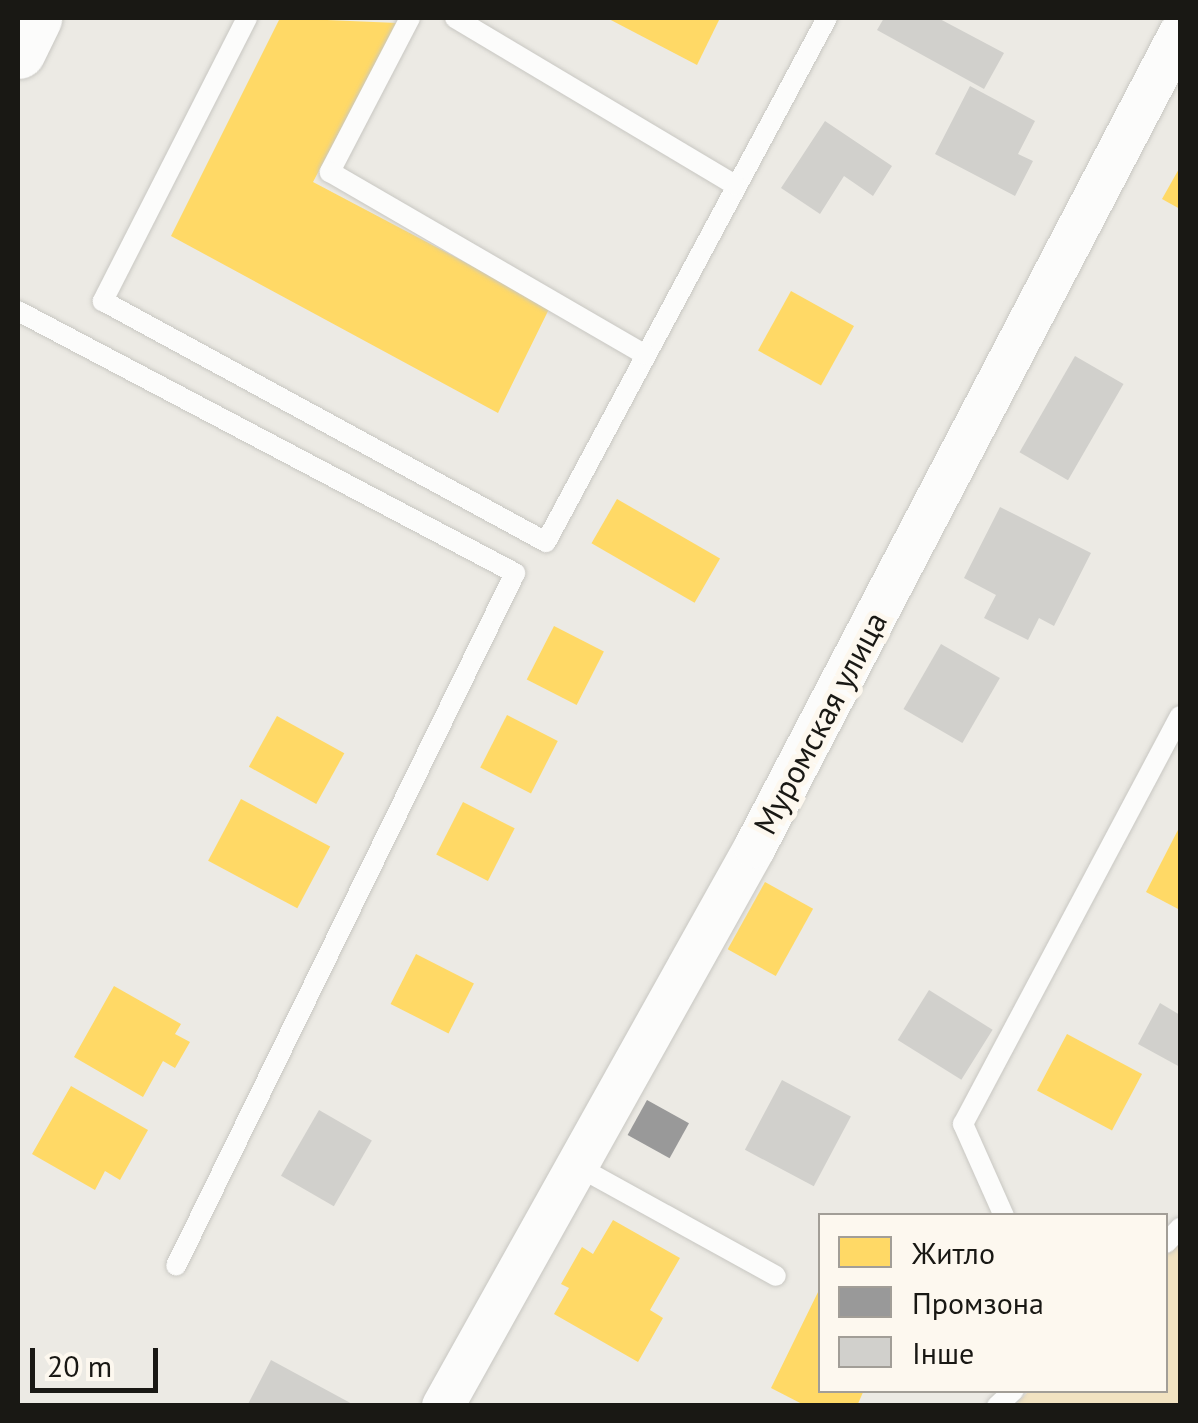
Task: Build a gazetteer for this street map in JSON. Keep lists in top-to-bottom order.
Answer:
{
  "streets": {
    "street": ["Муромская улица"]
  },
  "legend": ["Житло", "Промзона", "Інше"],
  "scale_bar": "20 m"
}
